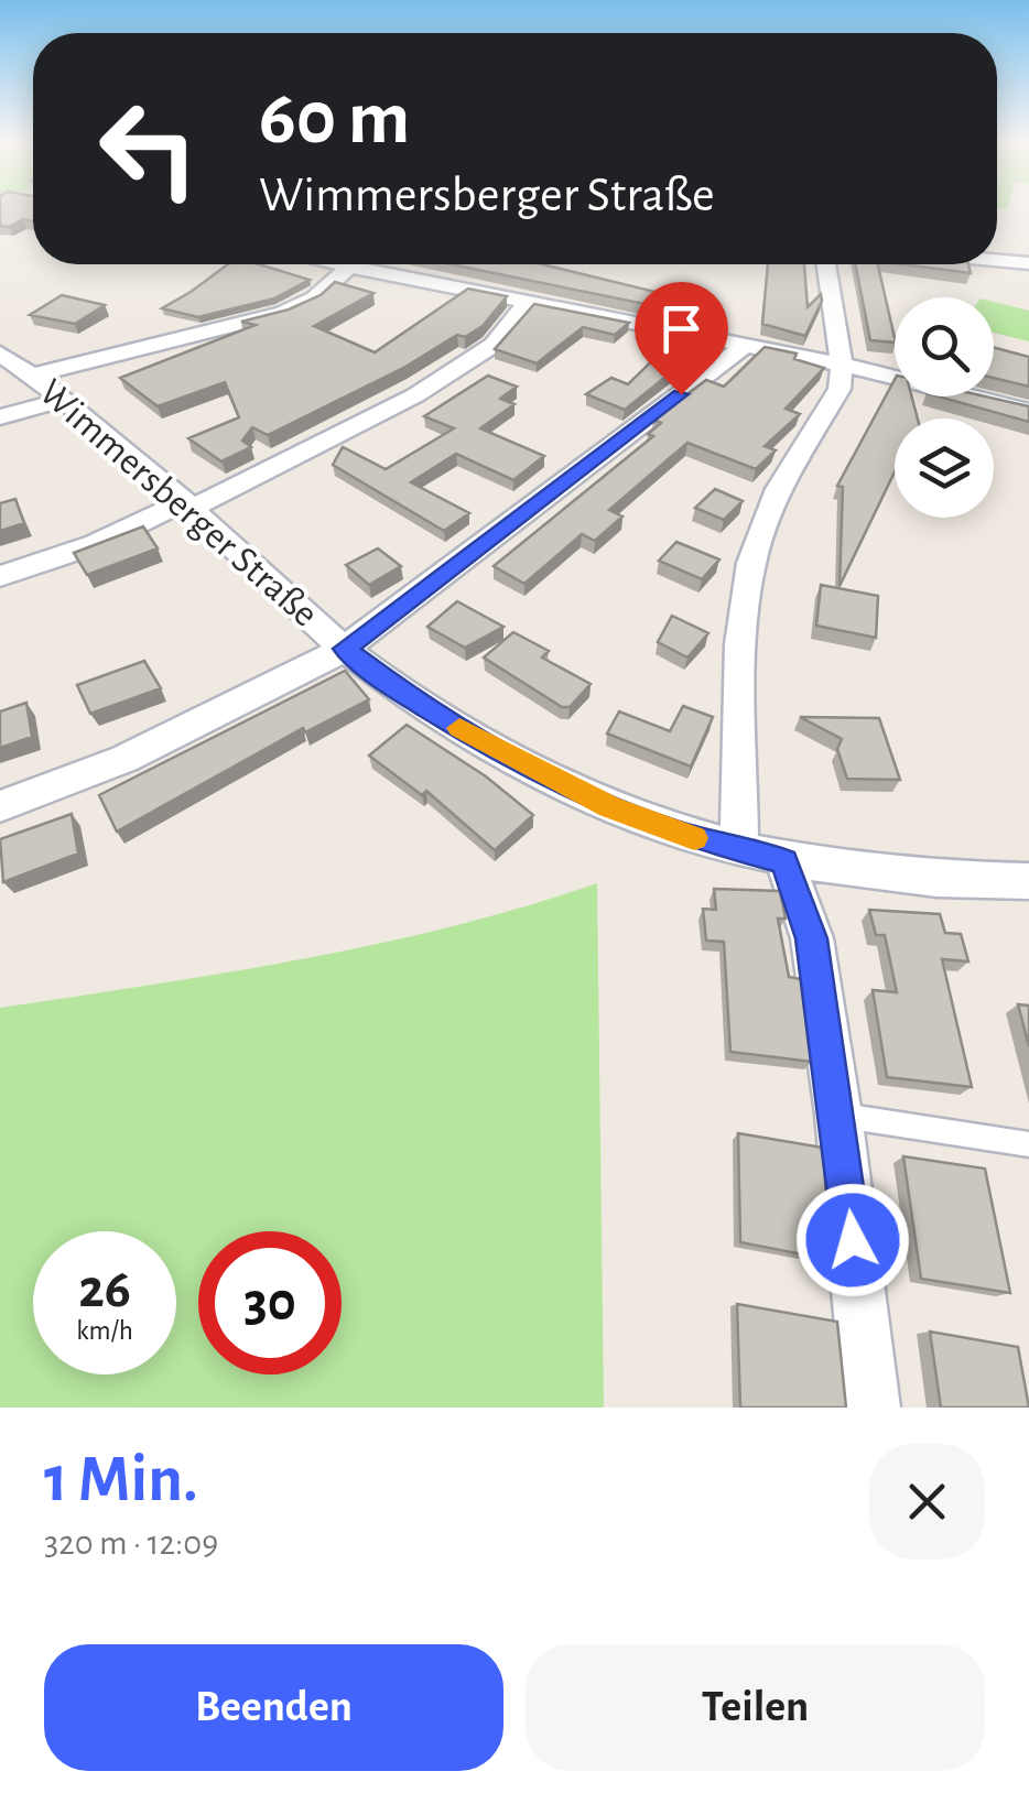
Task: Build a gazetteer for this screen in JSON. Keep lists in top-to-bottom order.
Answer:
{
  "streets": {
    "street": ["Wimmersberger Straße"]
  },
  "page": {
    "turn": ["60 m", "Wimmersberger Straße"],
    "speed": "26 km/h",
    "limit": "30",
    "heading": ["1 Min.", "320 m · 12:09"],
    "buttons": ["Beenden", "Teilen"]
  }
}
